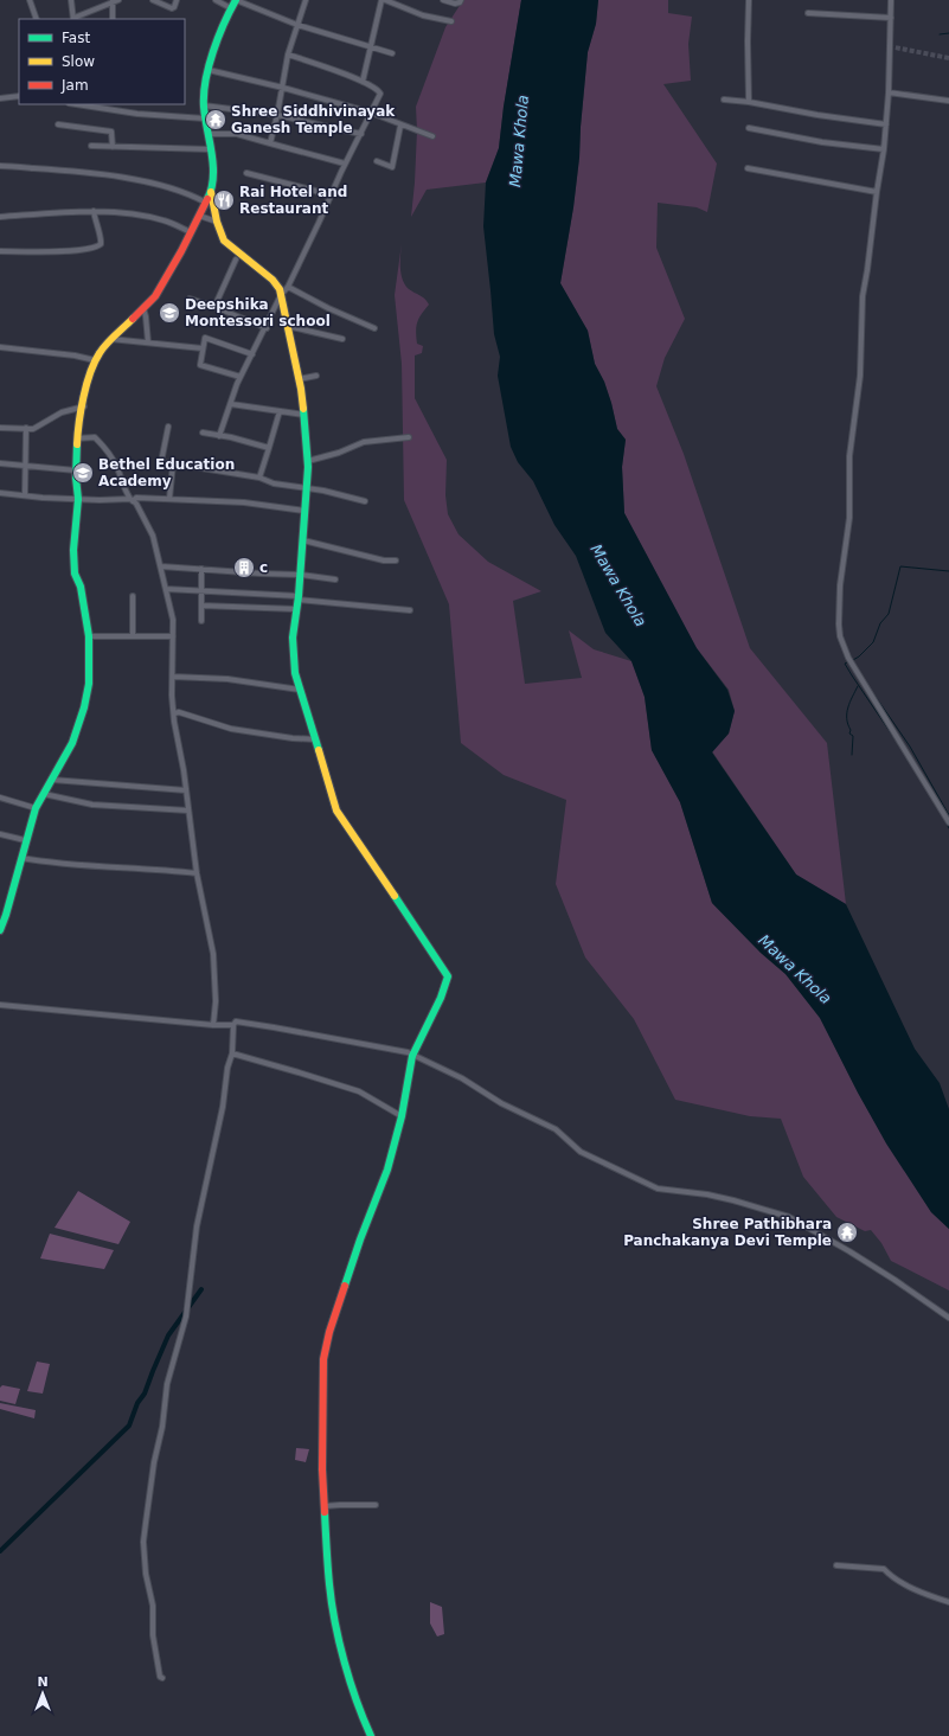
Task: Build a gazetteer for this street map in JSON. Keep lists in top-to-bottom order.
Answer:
{
  "water": ["Mawa Khola"],
  "places": {
    "temple": ["Shree Siddhivinayak Ganesh Temple", "Shree Pathibhara Panchakanya Devi Temple"],
    "restaurant": ["Rai Hotel and Restaurant"],
    "school or university": ["Deepshika Montessori school", "Bethel Education Academy"],
    "building": ["c"]
  },
  "legend": ["Fast", "Slow", "Jam"],
  "north": "top"
}
